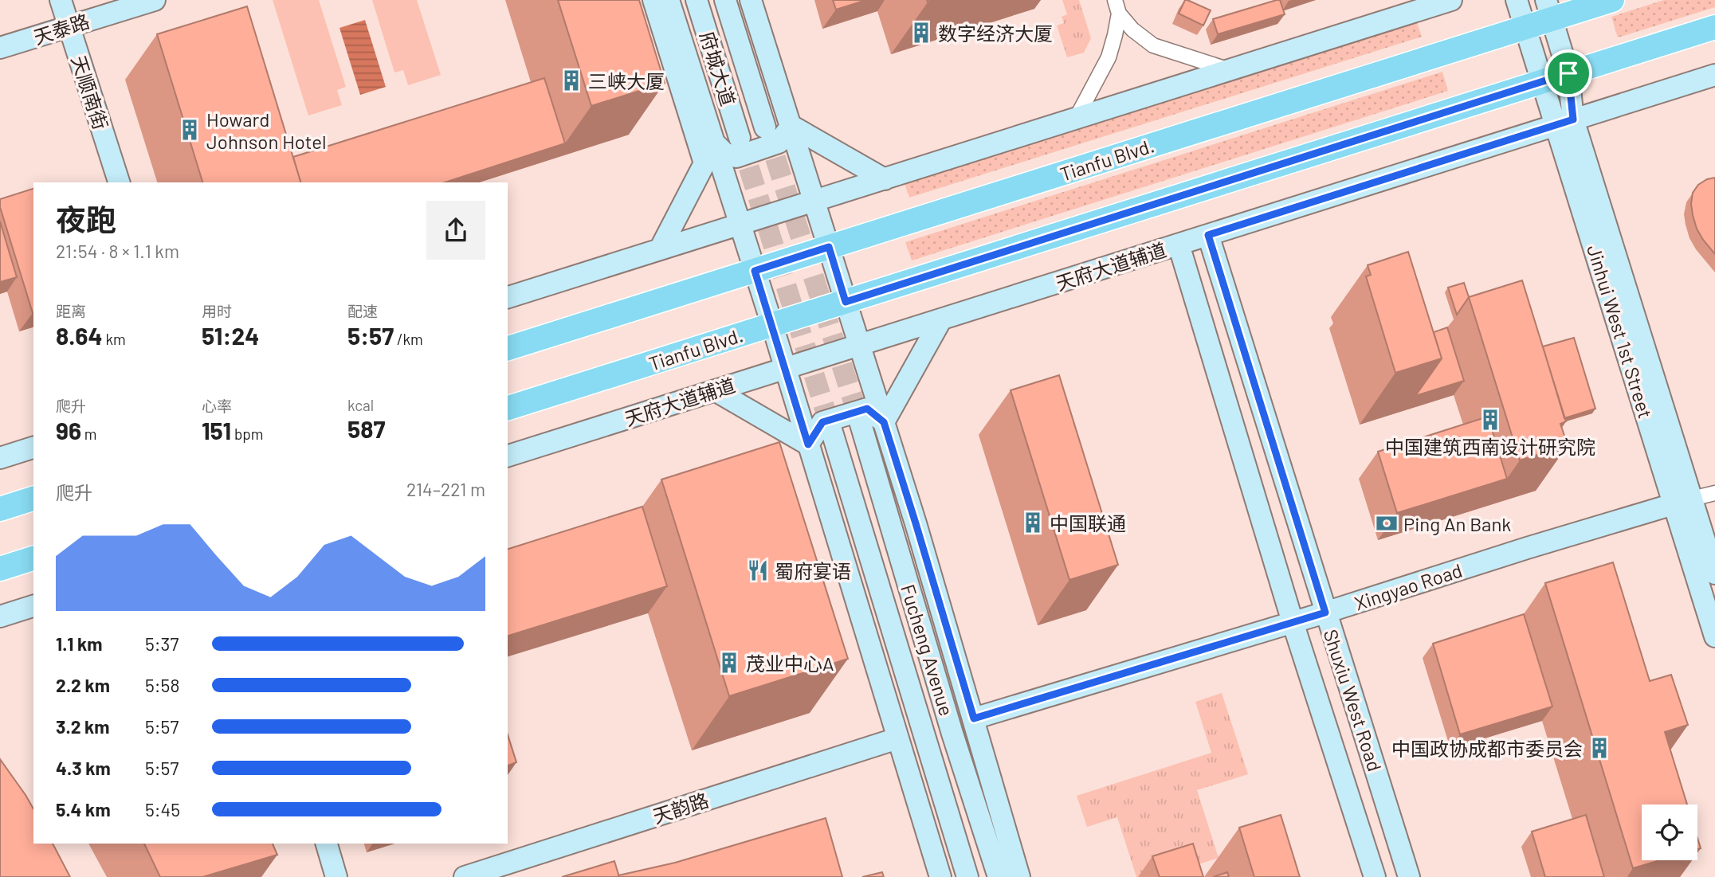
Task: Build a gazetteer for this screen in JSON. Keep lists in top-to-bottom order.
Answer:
{
  "streets": {
    "main road": ["Tianfu Blvd."],
    "street": [
      "天泰路",
      "府城大道",
      "天顺南街",
      "天府大道辅道",
      "Jinhui West 1st Street",
      "Xingyao Road",
      "Fucheng Avenue",
      "Shuxiu West Road",
      "天韵路"
    ]
  },
  "crossings": [
    ["天泰路", "天顺南街"],
    ["Tianfu Blvd.", "Jinhui West 1st Street"],
    ["天府大道辅道", "Jinhui West 1st Street"],
    ["天府大道辅道", "Shuxiu West Road"],
    ["Jinhui West 1st Street", "Xingyao Road"],
    ["Xingyao Road", "Shuxiu West Road"]
  ],
  "places": {
    "building": [
      "数字经济大厦",
      "三峡大厦",
      "Howard Johnson Hotel",
      "中国建筑西南设计研究院",
      "中国联通",
      "茂业中心A",
      "中国政协成都市委员会"
    ],
    "bank": ["Ping An Bank"],
    "restaurant": ["蜀府宴语"]
  },
  "page": {
    "heading": ["夜跑", "21:54 · 8 × 1.1 km"],
    "stats": [
      ["距离", "8.64 km"],
      ["用时", "51:24"],
      ["配速", "5:57 /km"],
      ["爬升", "96 m"],
      ["心率", "151 bpm"],
      ["kcal", "587"]
    ],
    "chart": ["爬升", "214–221 m"],
    "list": [
      {
        "name": "1.1 km",
        "note": "5:37"
      },
      {
        "name": "2.2 km",
        "note": "5:58"
      },
      {
        "name": "3.2 km",
        "note": "5:57"
      },
      {
        "name": "4.3 km",
        "note": "5:57"
      },
      {
        "name": "5.4 km",
        "note": "5:45"
      }
    ]
  }
}
